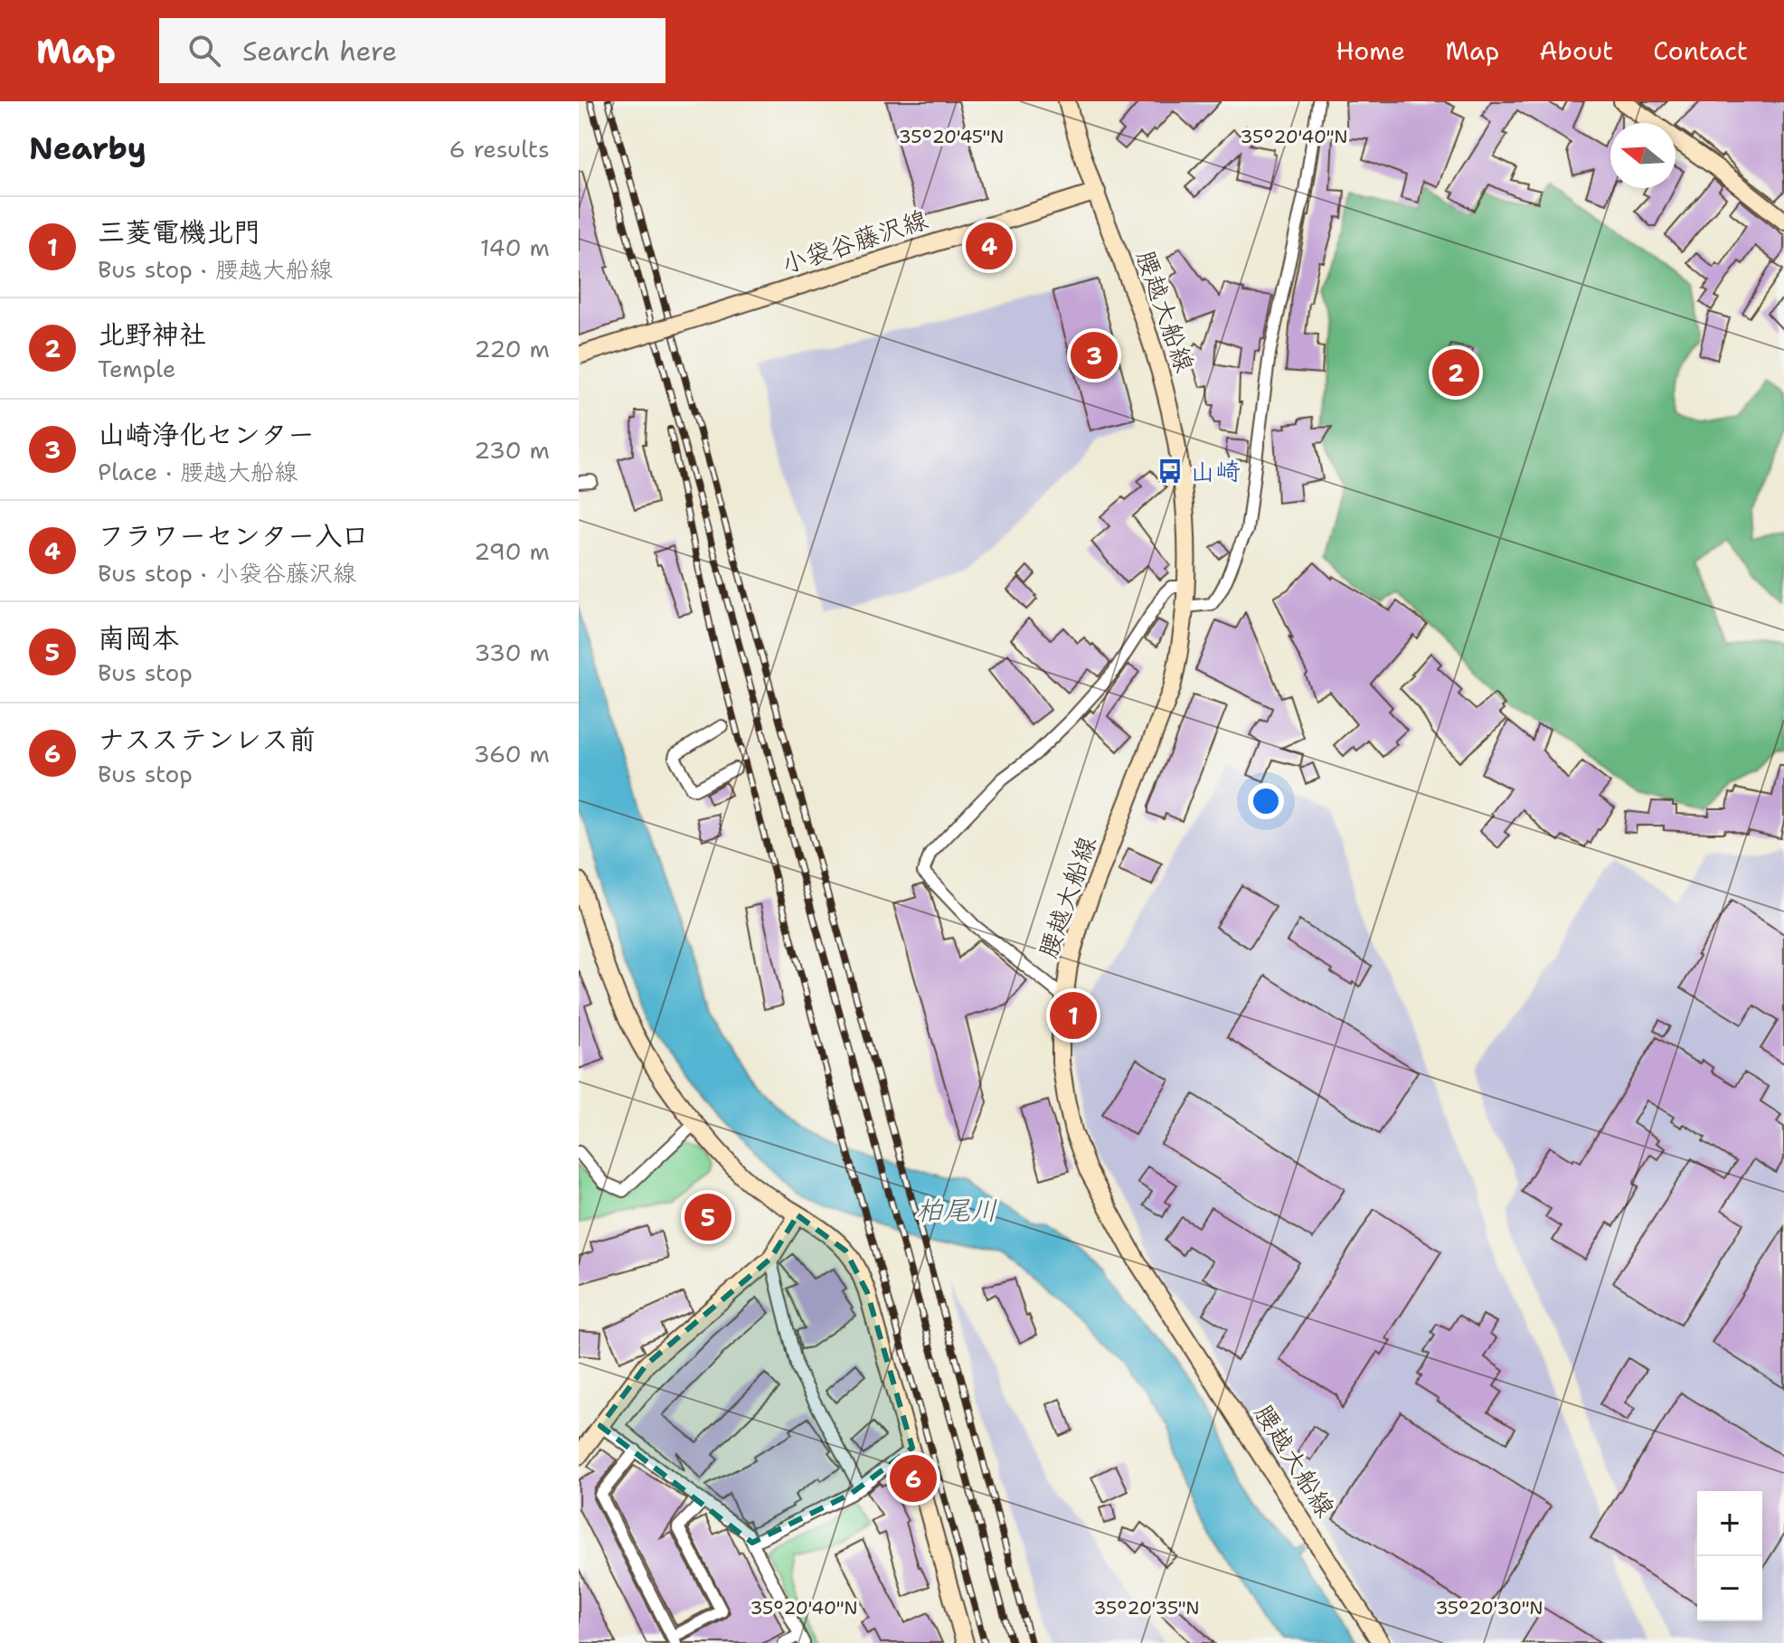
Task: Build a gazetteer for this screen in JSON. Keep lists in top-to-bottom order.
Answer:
{
  "streets": {
    "main road": ["小袋谷藤沢線", "腰越大船線"]
  },
  "crossings": [
    ["小袋谷藤沢線", "腰越大船線"]
  ],
  "water": ["柏尾川"],
  "places": {
    "bus stop": ["山崎"]
  },
  "north": "left",
  "page": {
    "header": "Map",
    "search": "Search here",
    "nav": [
      "Home",
      "Map",
      "About",
      "Contact"
    ],
    "heading": ["Nearby", "6 results"],
    "list": [
      {
        "mark": "1",
        "name": "三菱電機北門",
        "note": "Bus stop · 腰越大船線",
        "value": "140 m"
      },
      {
        "mark": "2",
        "name": "北野神社",
        "note": "Temple",
        "value": "220 m"
      },
      {
        "mark": "3",
        "name": "山崎浄化センター",
        "note": "Place · 腰越大船線",
        "value": "230 m"
      },
      {
        "mark": "4",
        "name": "フラワーセンター入口",
        "note": "Bus stop · 小袋谷藤沢線",
        "value": "290 m"
      },
      {
        "mark": "5",
        "name": "南岡本",
        "note": "Bus stop",
        "value": "330 m"
      },
      {
        "mark": "6",
        "name": "ナスステンレス前",
        "note": "Bus stop",
        "value": "360 m"
      }
    ],
    "pins": [
      "4",
      "3",
      "2",
      "1",
      "5",
      "6"
    ],
    "map_buttons": ["+", "−"]
  },
  "coordinates": [
    "35°20'45\"N",
    "35°20'40\"N",
    "35°20'30\"N",
    "35°20'35\"N"
  ]
}
